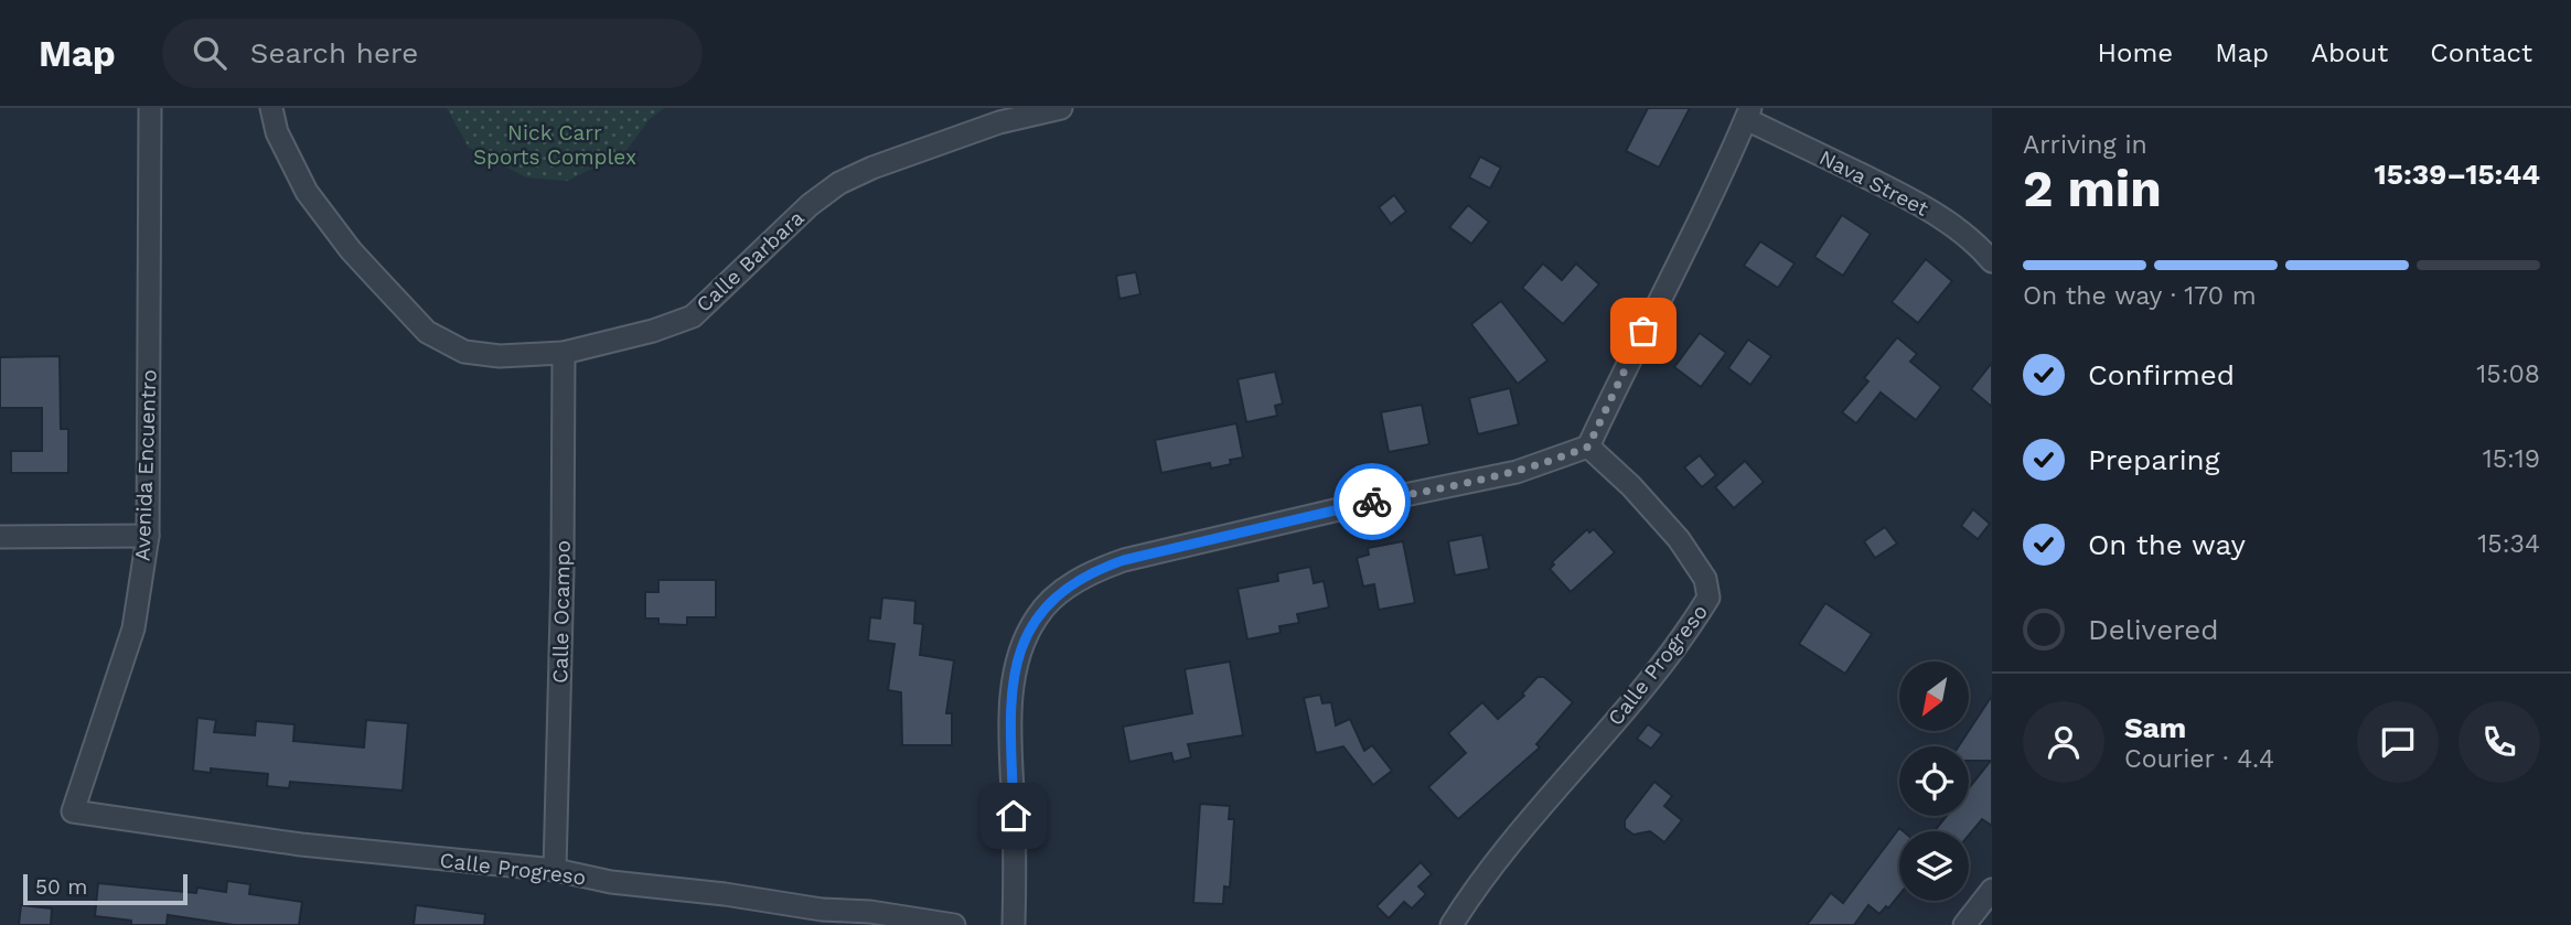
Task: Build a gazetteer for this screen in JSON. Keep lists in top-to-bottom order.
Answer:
{
  "streets": {
    "street": [
      "Nava Street",
      "Calle Barbara",
      "Avenida Encuentro",
      "Calle Ocampo",
      "Calle Progreso"
    ]
  },
  "crossings": [
    ["Calle Barbara", "Calle Ocampo"],
    ["Avenida Encuentro", "Calle Progreso"],
    ["Calle Ocampo", "Calle Progreso"]
  ],
  "parks": ["Nick Carr Sports Complex"],
  "scale_bar": "50 m",
  "north": "bottom left",
  "page": {
    "header": "Map",
    "search": "Search here",
    "nav": [
      "Home",
      "Map",
      "About",
      "Contact"
    ],
    "heading": ["2 min", "Arriving in", "15:39–15:44"],
    "panel": ["Sam", "Courier · 4.4"],
    "bar": "On the way · 170 m",
    "list": [
      ["Confirmed", "15:08"],
      ["Preparing", "15:19"],
      ["On the way", "15:34"],
      "Delivered"
    ],
    "scale": "50 m"
  }
}
